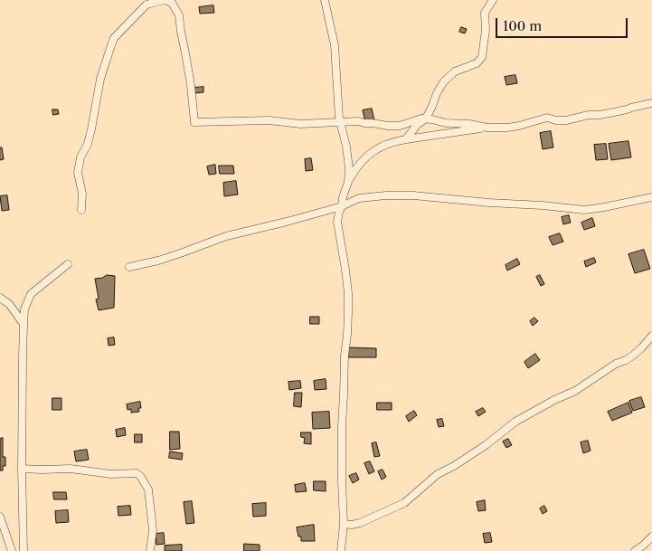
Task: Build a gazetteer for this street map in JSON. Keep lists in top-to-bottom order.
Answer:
{
  "scale_bar": "100 m"
}
